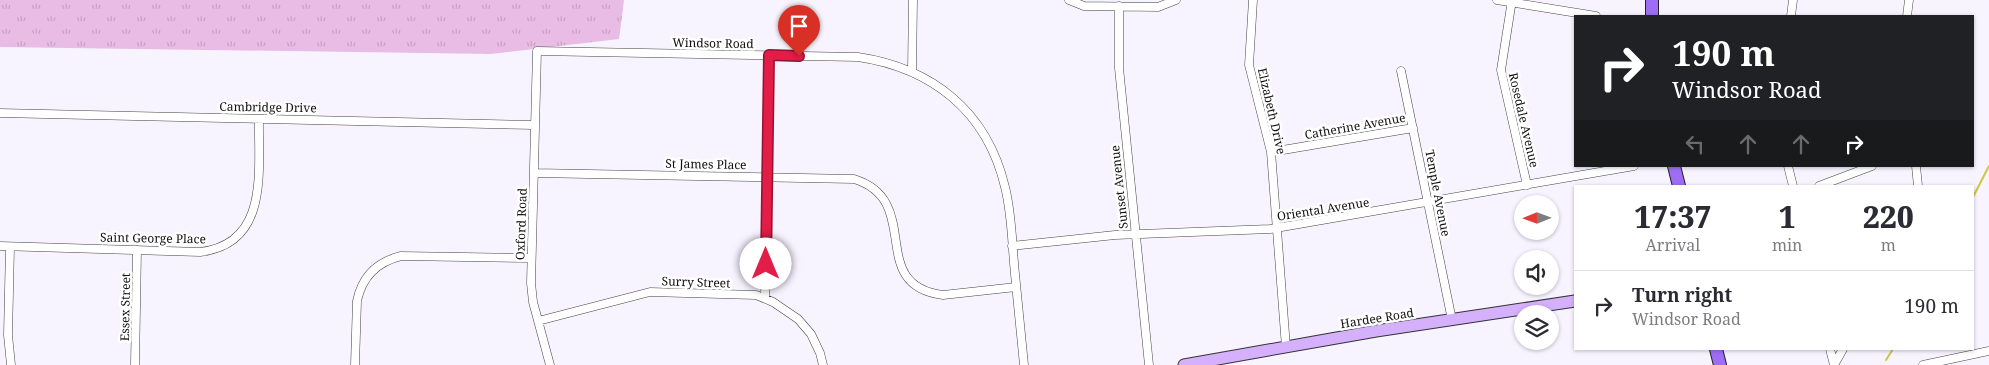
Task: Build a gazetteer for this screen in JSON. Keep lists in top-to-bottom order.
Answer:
{
  "streets": {
    "street": [
      "Windsor Road",
      "Cambridge Drive",
      "Elizabeth Drive",
      "Rosedale Avenue",
      "Catherine Avenue",
      "St James Place",
      "Sunset Avenue",
      "Temple Avenue",
      "Oriental Avenue",
      "Oxford Road",
      "Saint George Place",
      "Surry Street",
      "Essex Street",
      "Hardee Road"
    ]
  },
  "crossings": [
    ["Windsor Road", "St James Place"],
    ["Windsor Road", "Oriental Avenue"],
    ["Windsor Road", "Oxford Road"],
    ["Cambridge Drive", "Oxford Road"],
    ["Cambridge Drive", "Saint George Place"],
    ["Elizabeth Drive", "Catherine Avenue"],
    ["Elizabeth Drive", "Oriental Avenue"],
    ["Elizabeth Drive", "Hardee Road"],
    ["Rosedale Avenue", "Oriental Avenue"],
    ["Catherine Avenue", "Temple Avenue"],
    ["St James Place", "Oxford Road"],
    ["Sunset Avenue", "Oriental Avenue"],
    ["Temple Avenue", "Oriental Avenue"],
    ["Temple Avenue", "Hardee Road"],
    ["Oxford Road", "Surry Street"],
    ["Saint George Place", "Essex Street"]
  ],
  "north": "left",
  "page": {
    "turn": ["190 m", "Windsor Road"],
    "eta": [
      "17:37",
      "Arrival",
      "1",
      "min",
      "220",
      "m"
    ],
    "list": [
      {
        "name": "Turn right",
        "note": "Windsor Road",
        "value": "190 m"
      }
    ]
  }
}
